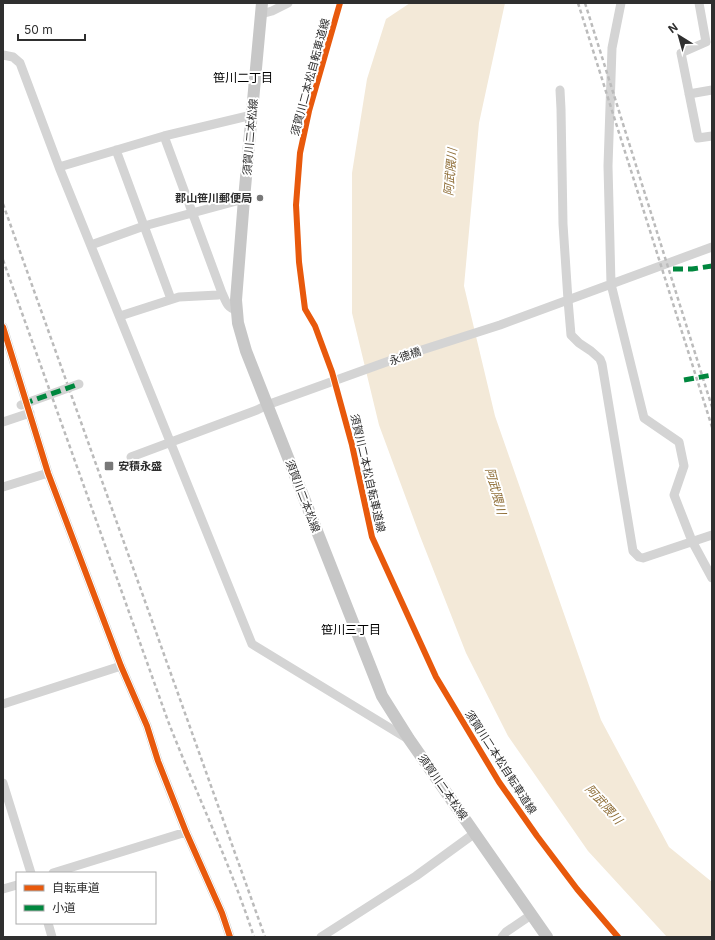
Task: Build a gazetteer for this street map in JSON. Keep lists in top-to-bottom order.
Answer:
{
  "streets": {
    "main road": ["須賀川二本松線"],
    "street": ["永徳橋"],
    "cycle path": ["須賀川二本松自転車道線"]
  },
  "crossings": [
    ["須賀川二本松線", "永徳橋"]
  ],
  "districts": ["笹川二丁目", "笹川三丁目"],
  "water": ["阿武隈川"],
  "places": {
    "other": ["郡山笹川郵便局"],
    "transit": ["安積永盛"]
  },
  "legend": ["自転車道", "小道"],
  "scale_bar": "50 m",
  "north": "top left"
}
